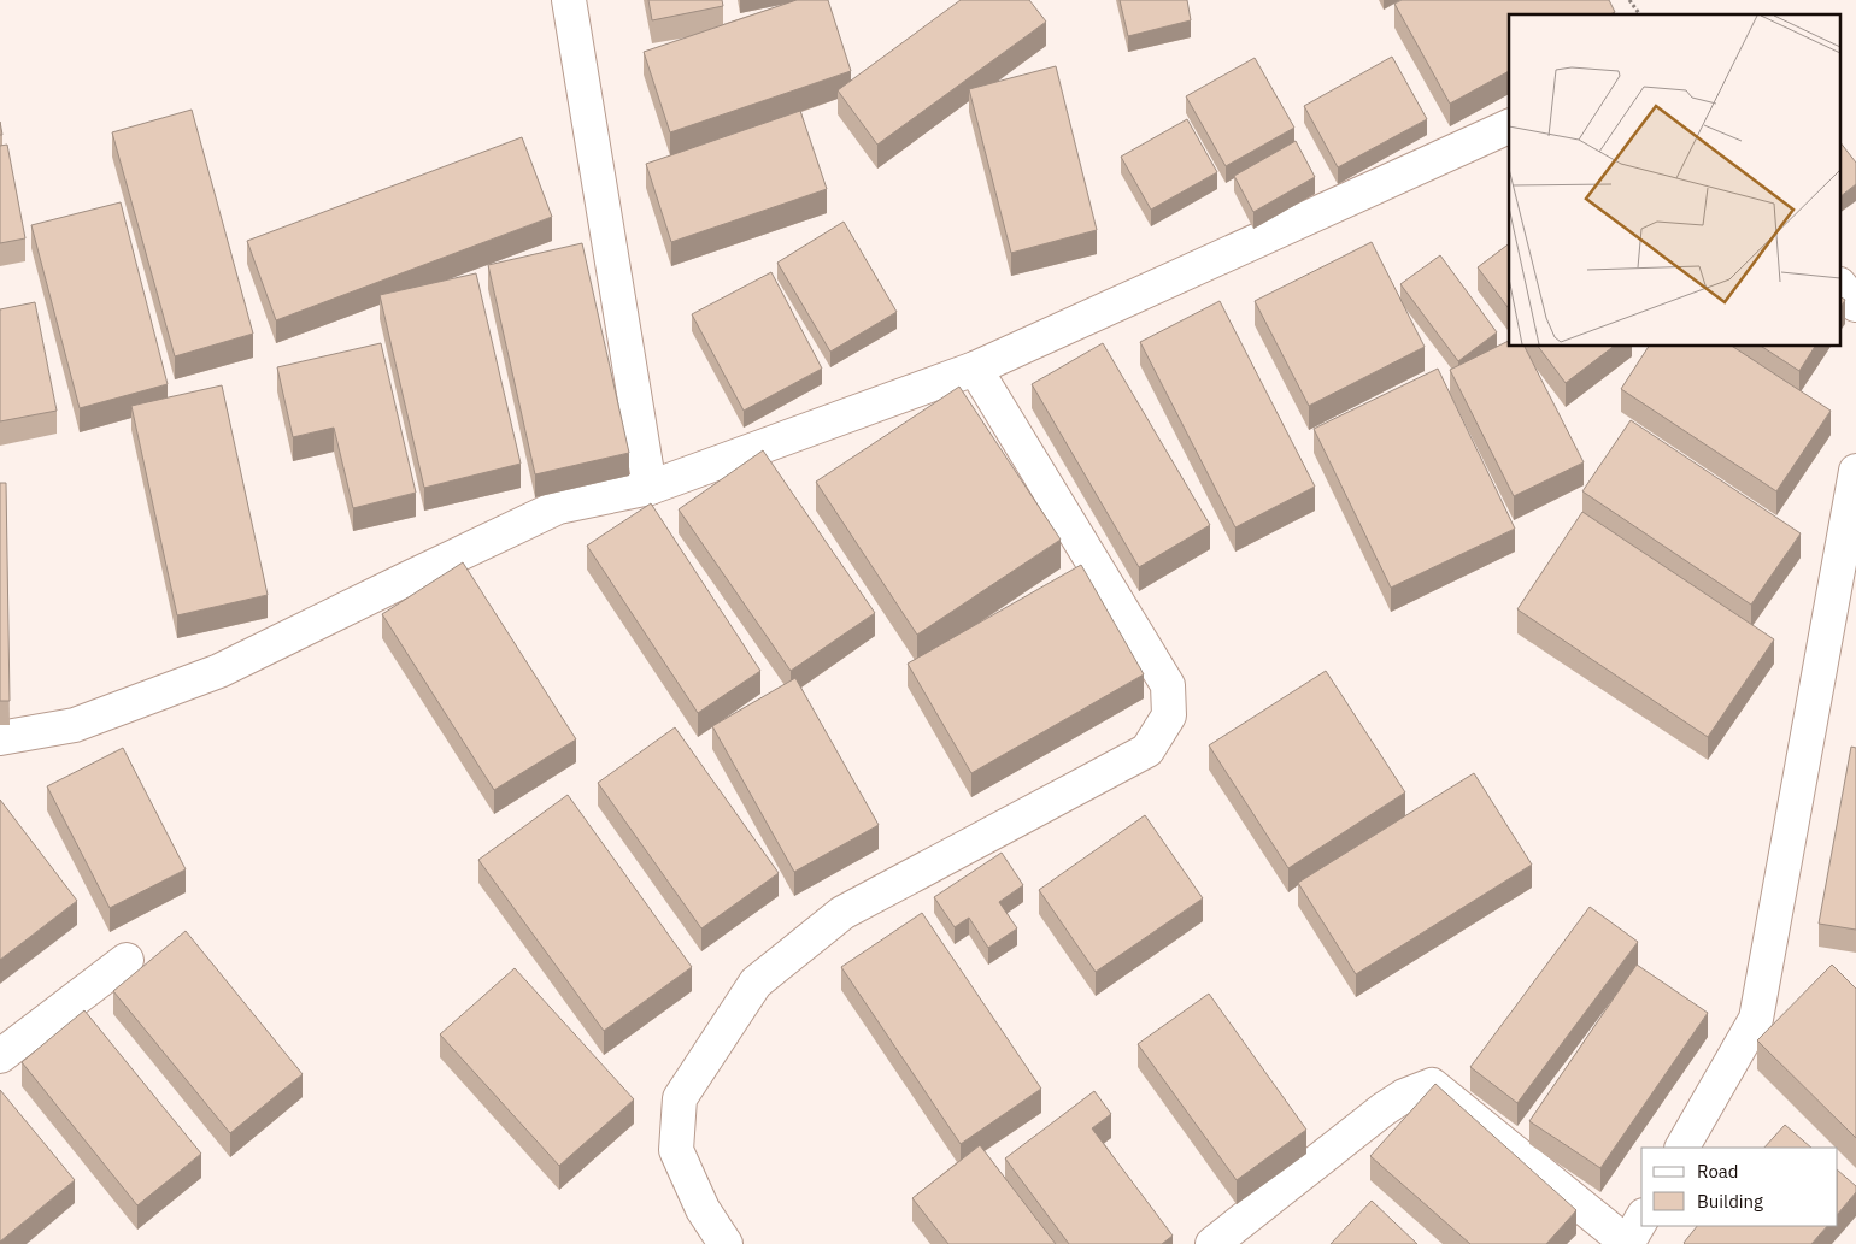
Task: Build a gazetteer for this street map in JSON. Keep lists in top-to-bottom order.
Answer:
{
  "legend": ["Road", "Building"]
}
